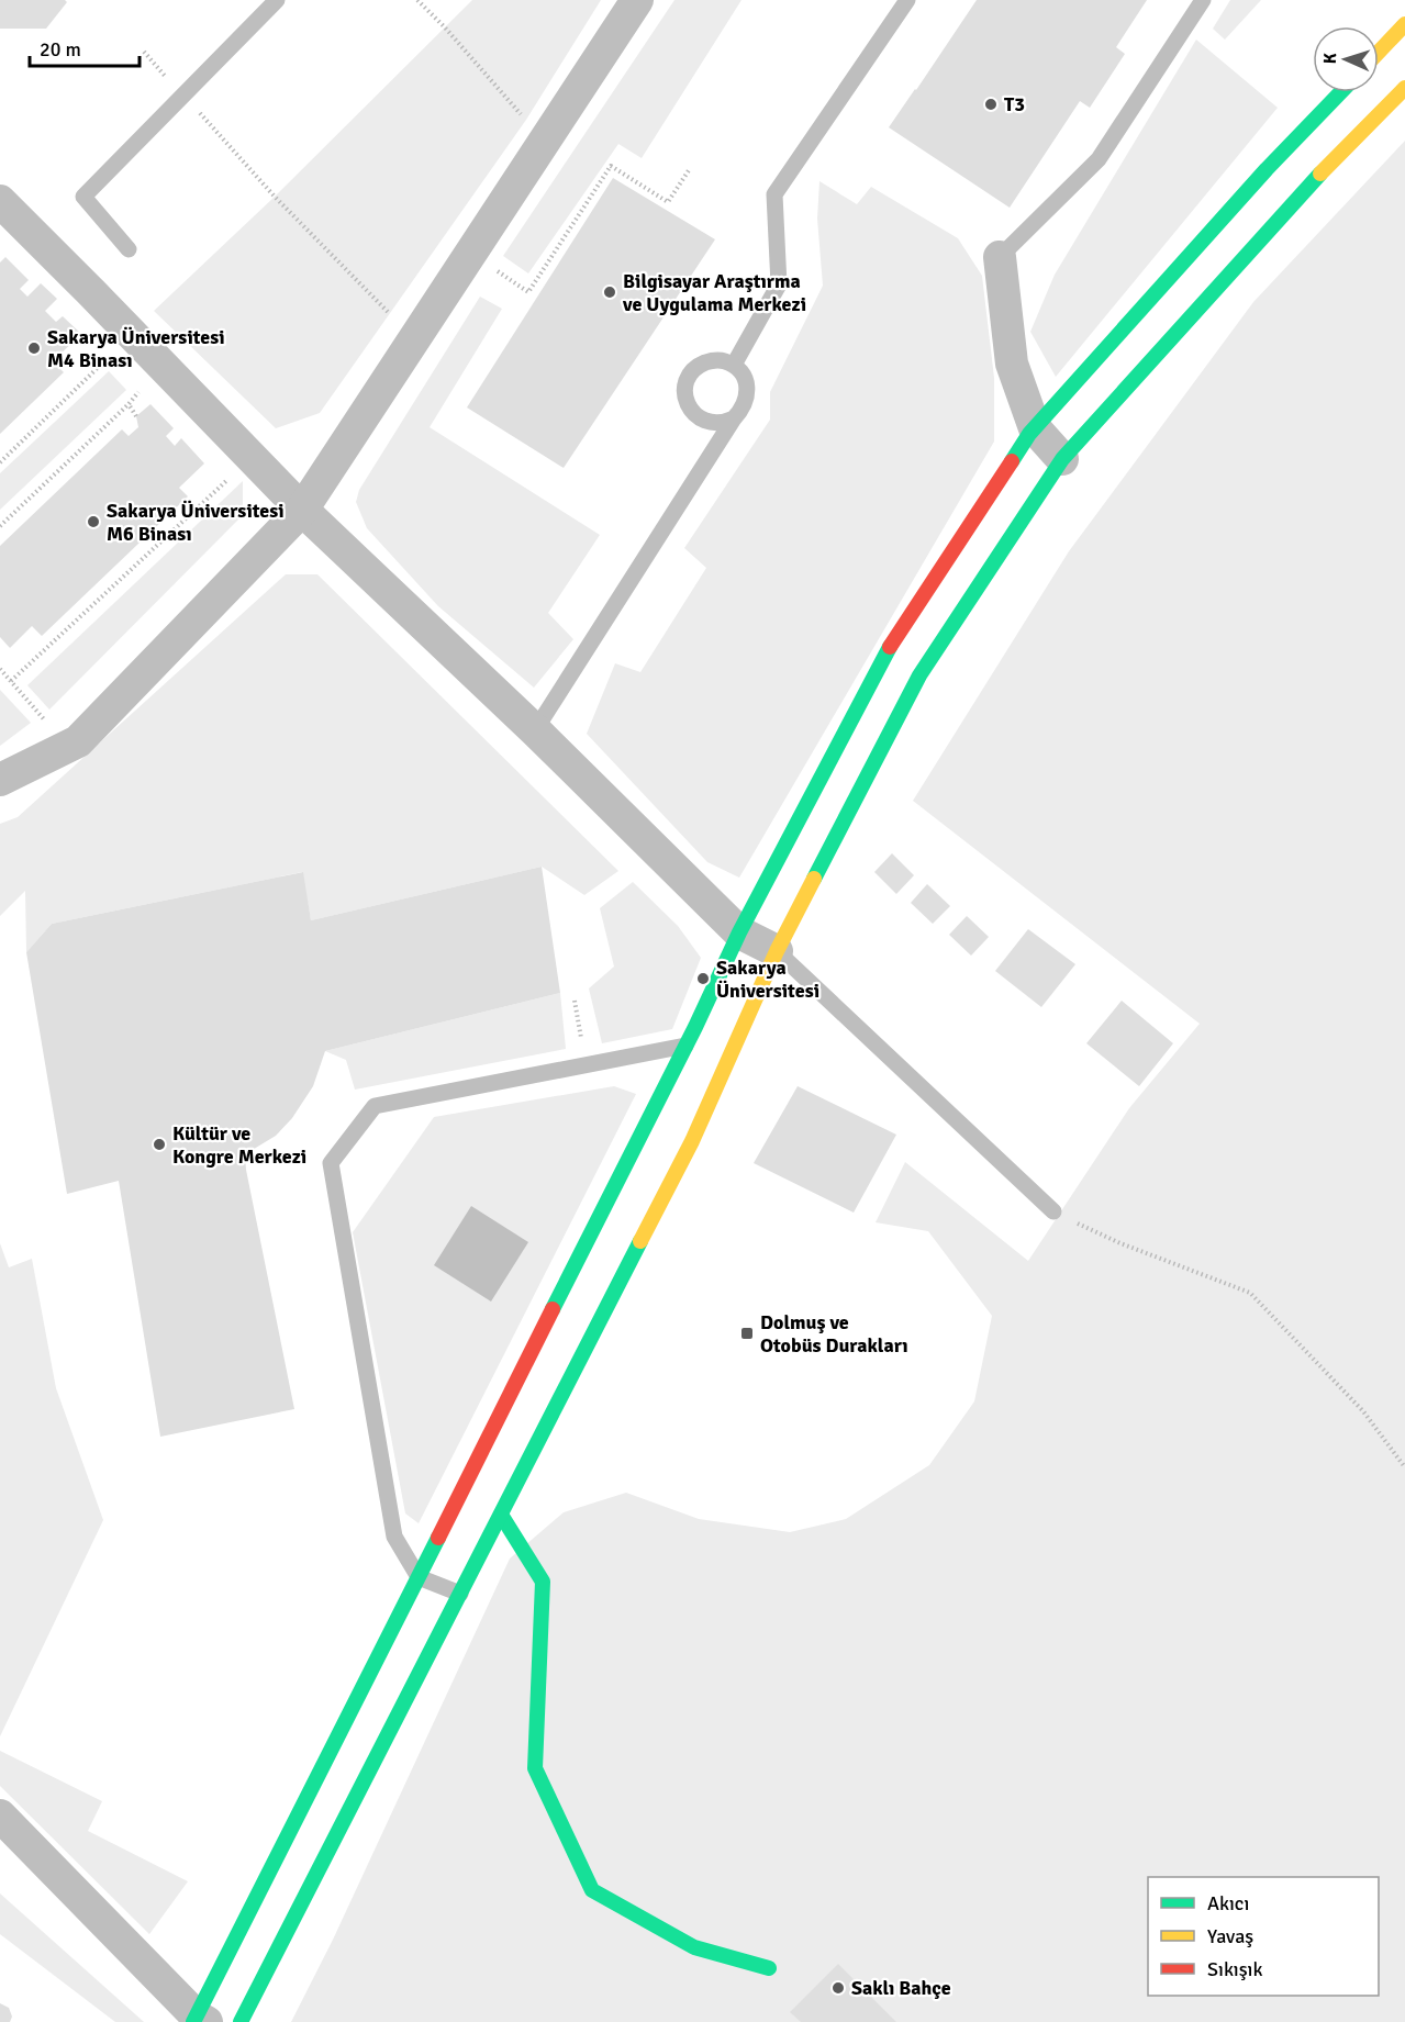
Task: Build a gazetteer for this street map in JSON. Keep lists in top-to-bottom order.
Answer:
{
  "places": {
    "other": [
      "T3",
      "Bilgisayar Araştırma ve Uygulama Merkezi",
      "Sakarya Üniversitesi M4 Binası",
      "Sakarya Üniversitesi M6 Binası",
      "Sakarya Üniversitesi",
      "Kültür ve Kongre Merkezi",
      "Saklı Bahçe"
    ],
    "transit": ["Dolmuş ve Otobüs Durakları"]
  },
  "legend": ["Akıcı", "Yavaş", "Sıkışık"],
  "scale_bar": "20 m",
  "north": "left"
}
